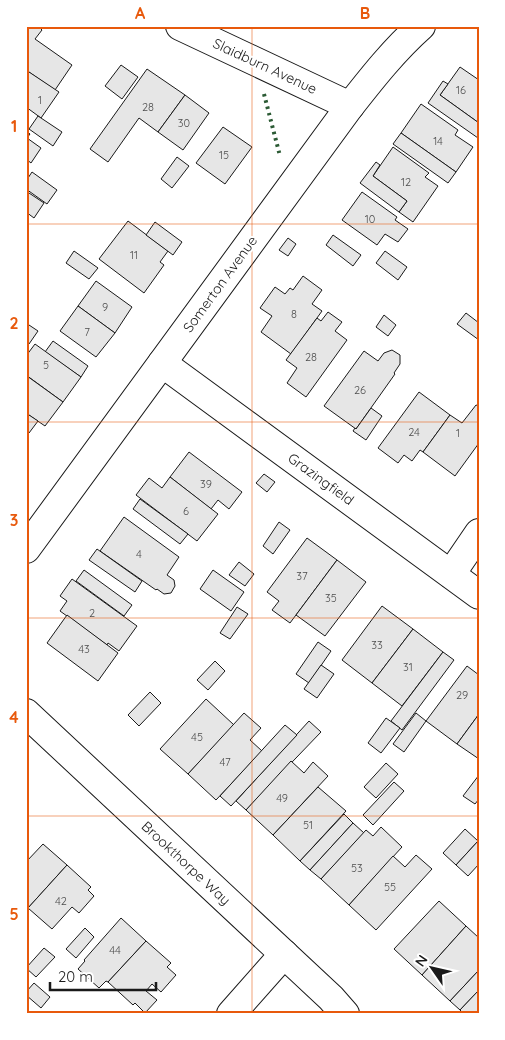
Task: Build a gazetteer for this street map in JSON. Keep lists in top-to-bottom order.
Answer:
{
  "streets": {
    "street": [
      "Slaidburn Avenue",
      "Somerton Avenue",
      "Grazingfield",
      "Brookthorpe Way"
    ]
  },
  "crossings": [
    ["Slaidburn Avenue", "Somerton Avenue"],
    ["Somerton Avenue", "Grazingfield"]
  ],
  "house_numbers": [
    "16",
    "1",
    "28",
    "30",
    "14",
    "15",
    "12",
    "10",
    "11",
    "9",
    "8",
    "7",
    "28",
    "5",
    "26",
    "24",
    "1",
    "39",
    "6",
    "4",
    "37",
    "35",
    "2",
    "33",
    "43",
    "31",
    "29",
    "45",
    "47",
    "49",
    "51",
    "53",
    "55",
    "42",
    "44"
  ],
  "scale_bar": "20 m",
  "north": "top left",
  "grid": {
    "columns": ["A", "B"],
    "rows": [
      "1",
      "2",
      "3",
      "4",
      "5"
    ]
  }
}
